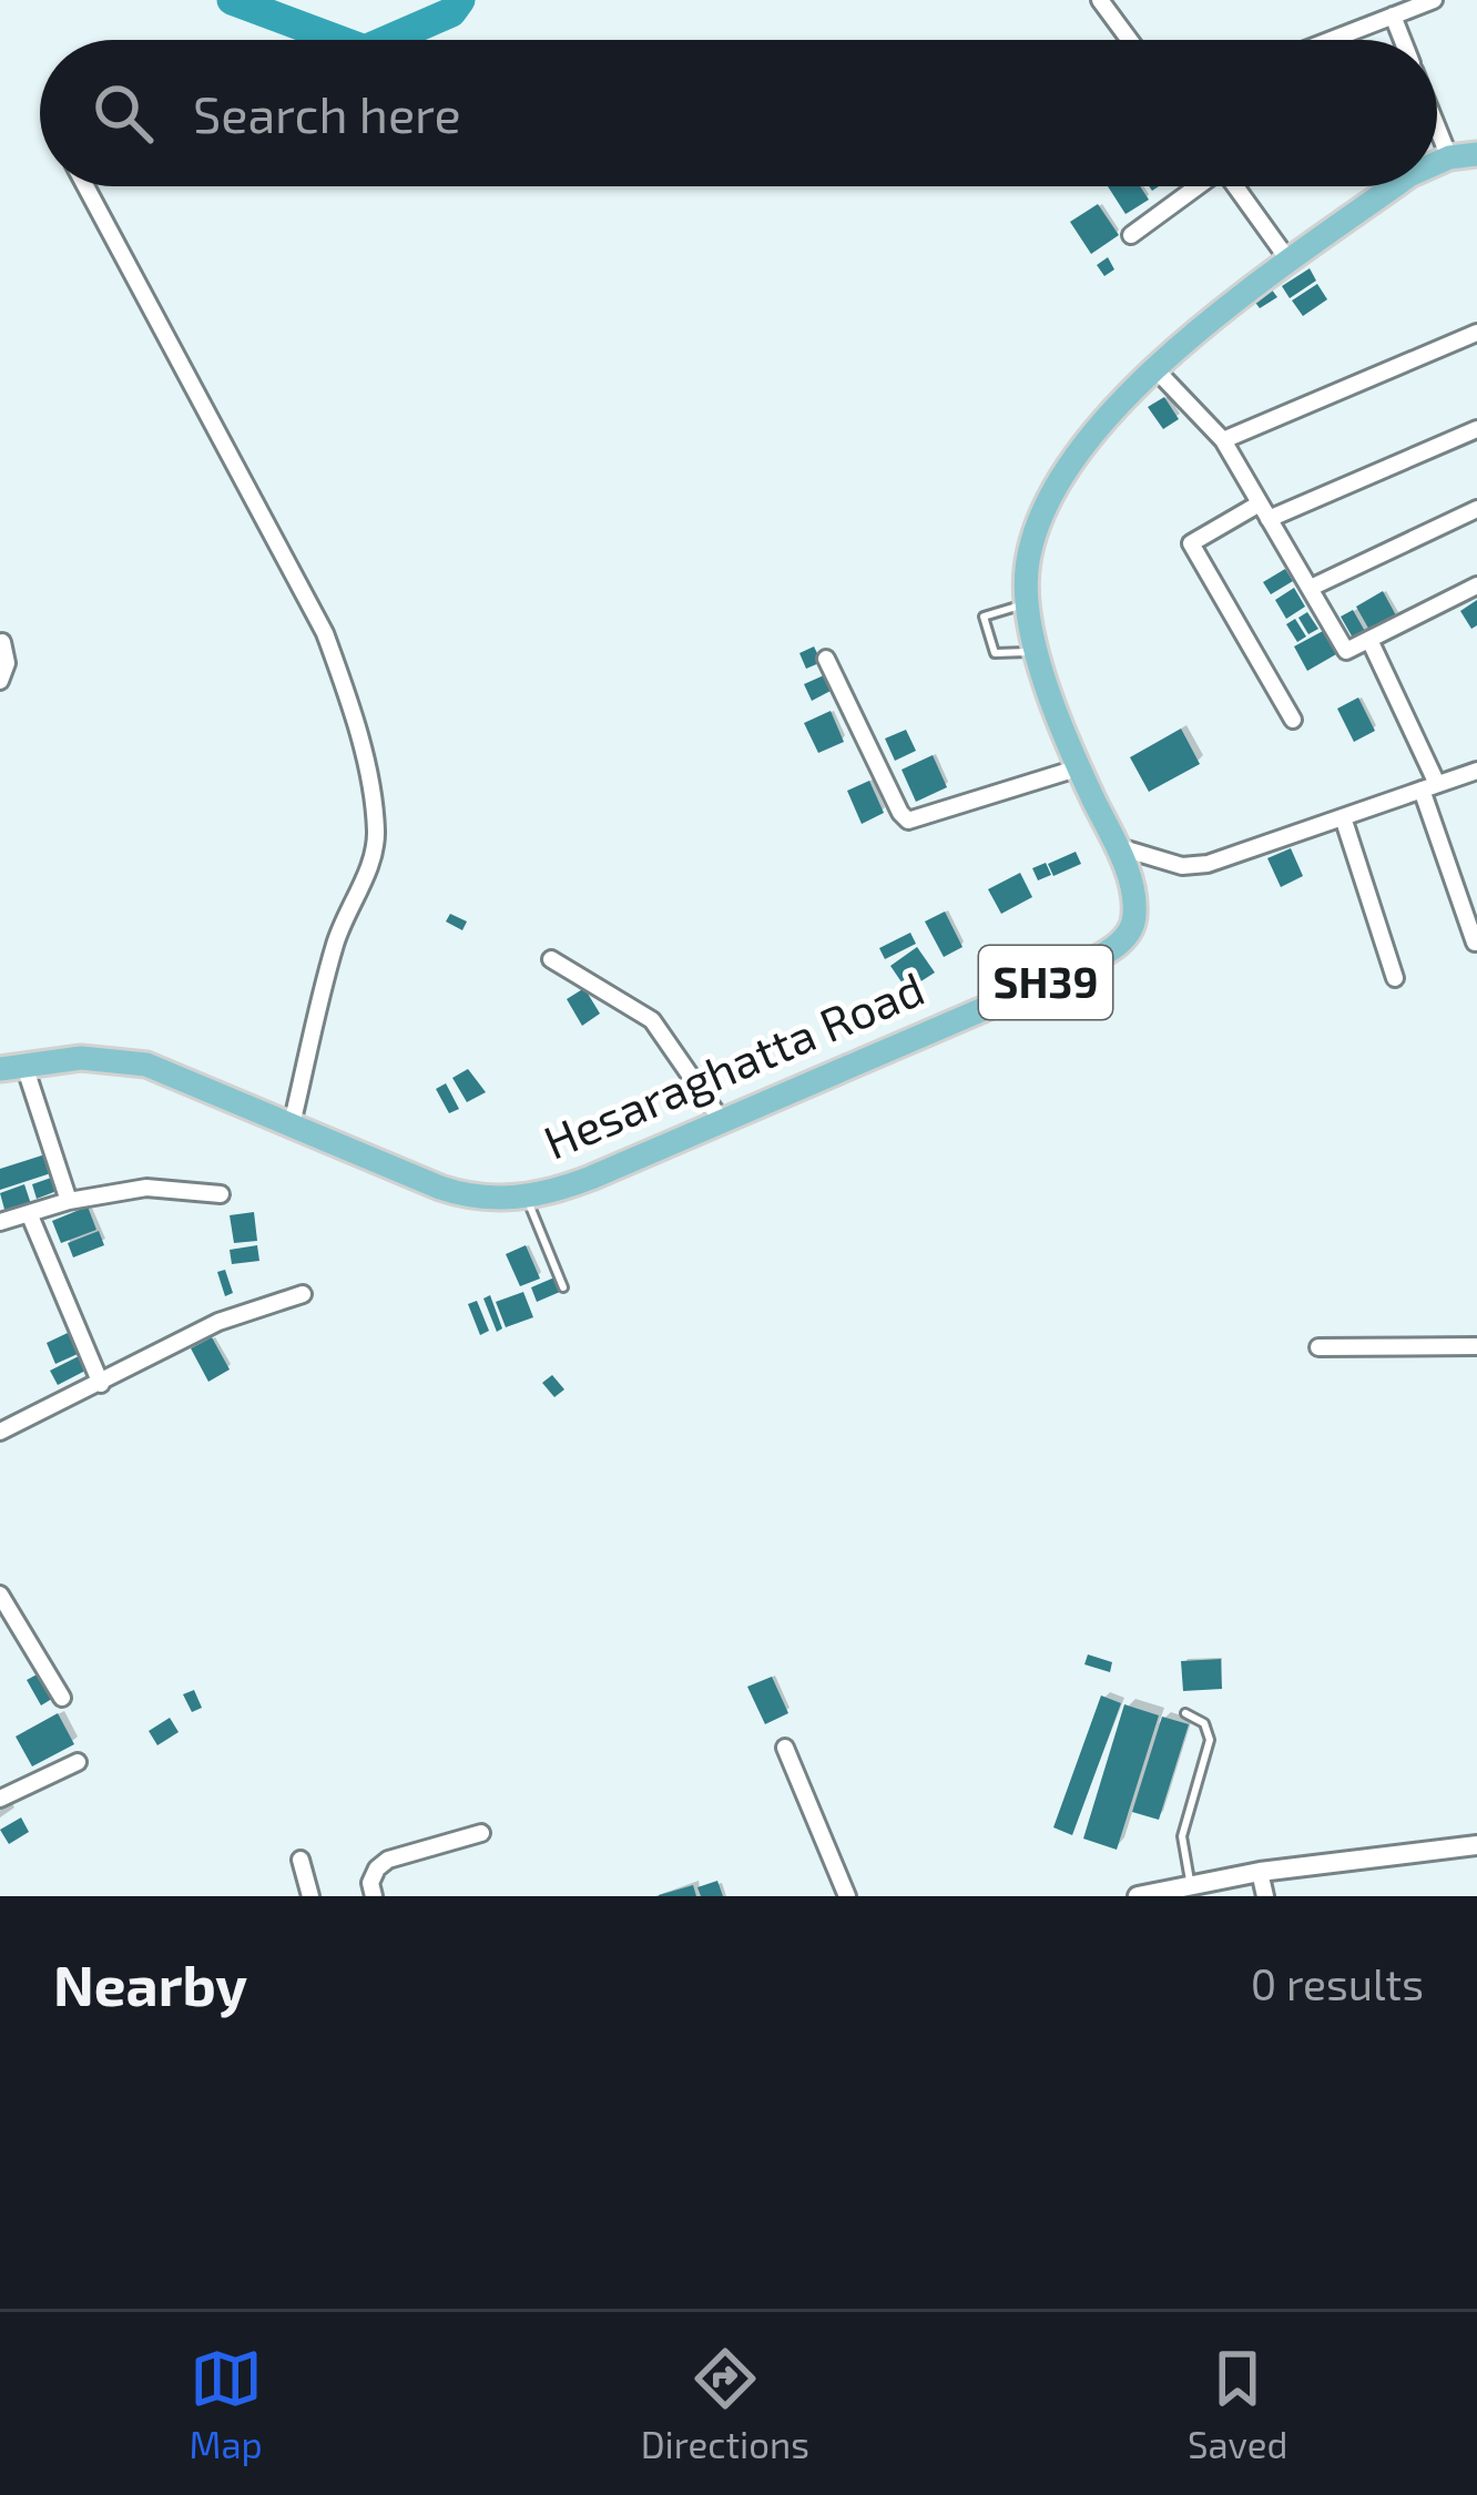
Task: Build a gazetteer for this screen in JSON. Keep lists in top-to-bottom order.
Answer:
{
  "streets": {
    "main road": ["SH39", "Hesaraghatta Road"]
  },
  "page": {
    "search": "Search here",
    "heading": ["Nearby", "0 results"],
    "nav": ["Map", "Directions", "Saved"]
  }
}
